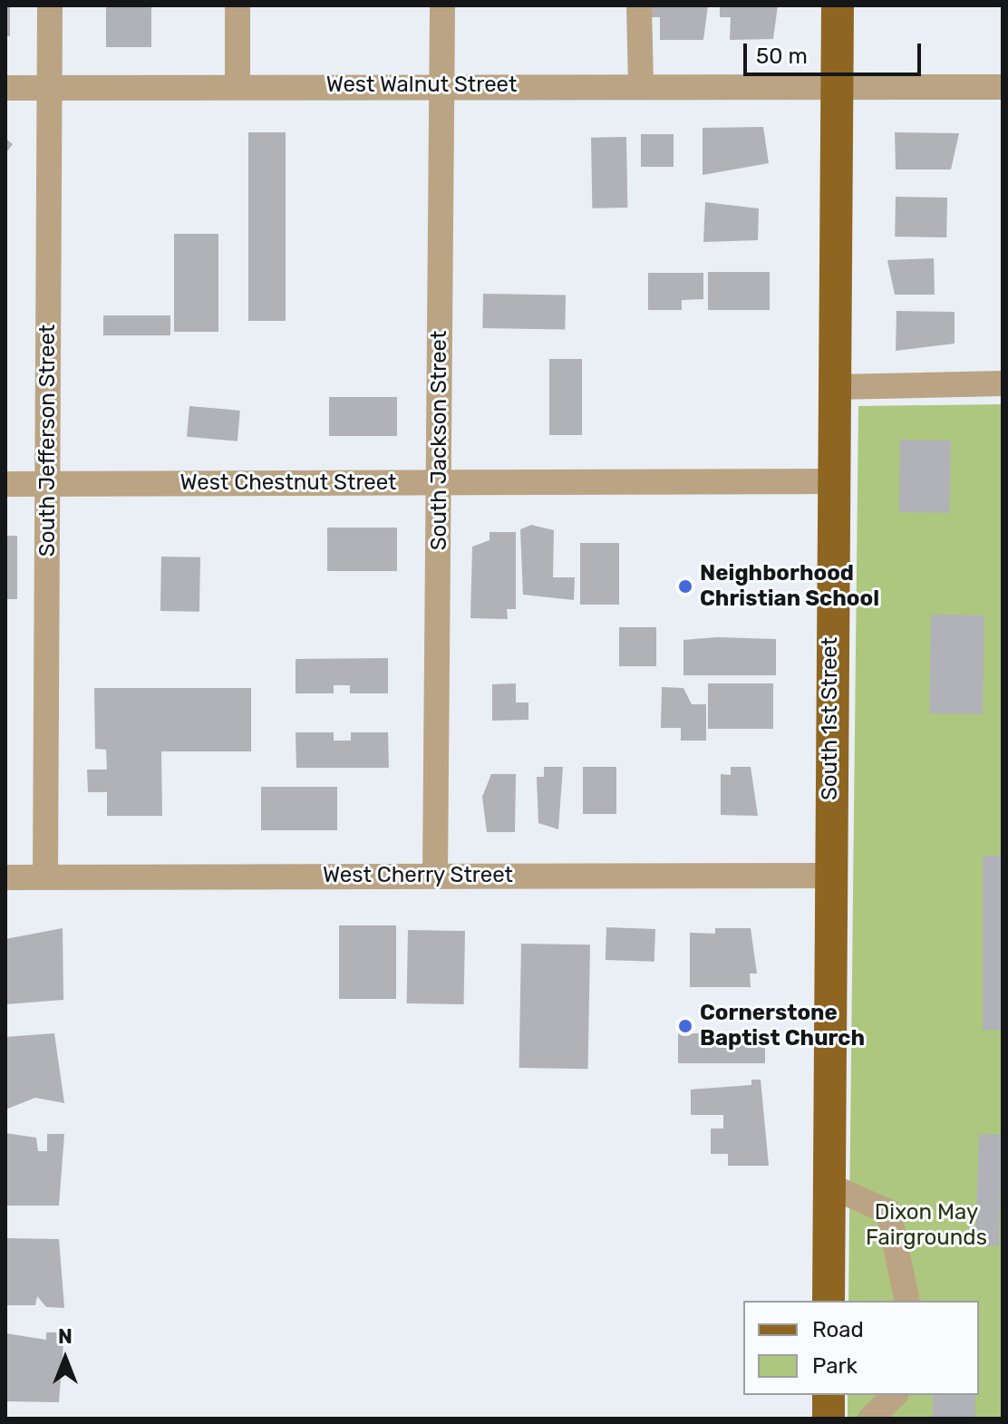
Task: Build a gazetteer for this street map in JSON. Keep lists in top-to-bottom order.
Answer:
{
  "streets": {
    "main road": ["South 1st Street"],
    "street": [
      "West Walnut Street",
      "South Jefferson Street",
      "South Jackson Street",
      "West Chestnut Street",
      "West Cherry Street"
    ]
  },
  "crossings": [
    ["West Walnut Street", "South Jefferson Street"],
    ["West Walnut Street", "South Jackson Street"],
    ["West Walnut Street", "South 1st Street"],
    ["South Jefferson Street", "West Chestnut Street"],
    ["South Jefferson Street", "West Cherry Street"],
    ["South Jackson Street", "West Chestnut Street"],
    ["South Jackson Street", "West Cherry Street"],
    ["West Chestnut Street", "South 1st Street"],
    ["South 1st Street", "West Cherry Street"]
  ],
  "parks": ["Dixon May Fairgrounds"],
  "places": ["Neighborhood Christian School", "Cornerstone Baptist Church"],
  "legend": ["Road", "Park"],
  "scale_bar": "50 m",
  "north": "top"
}
